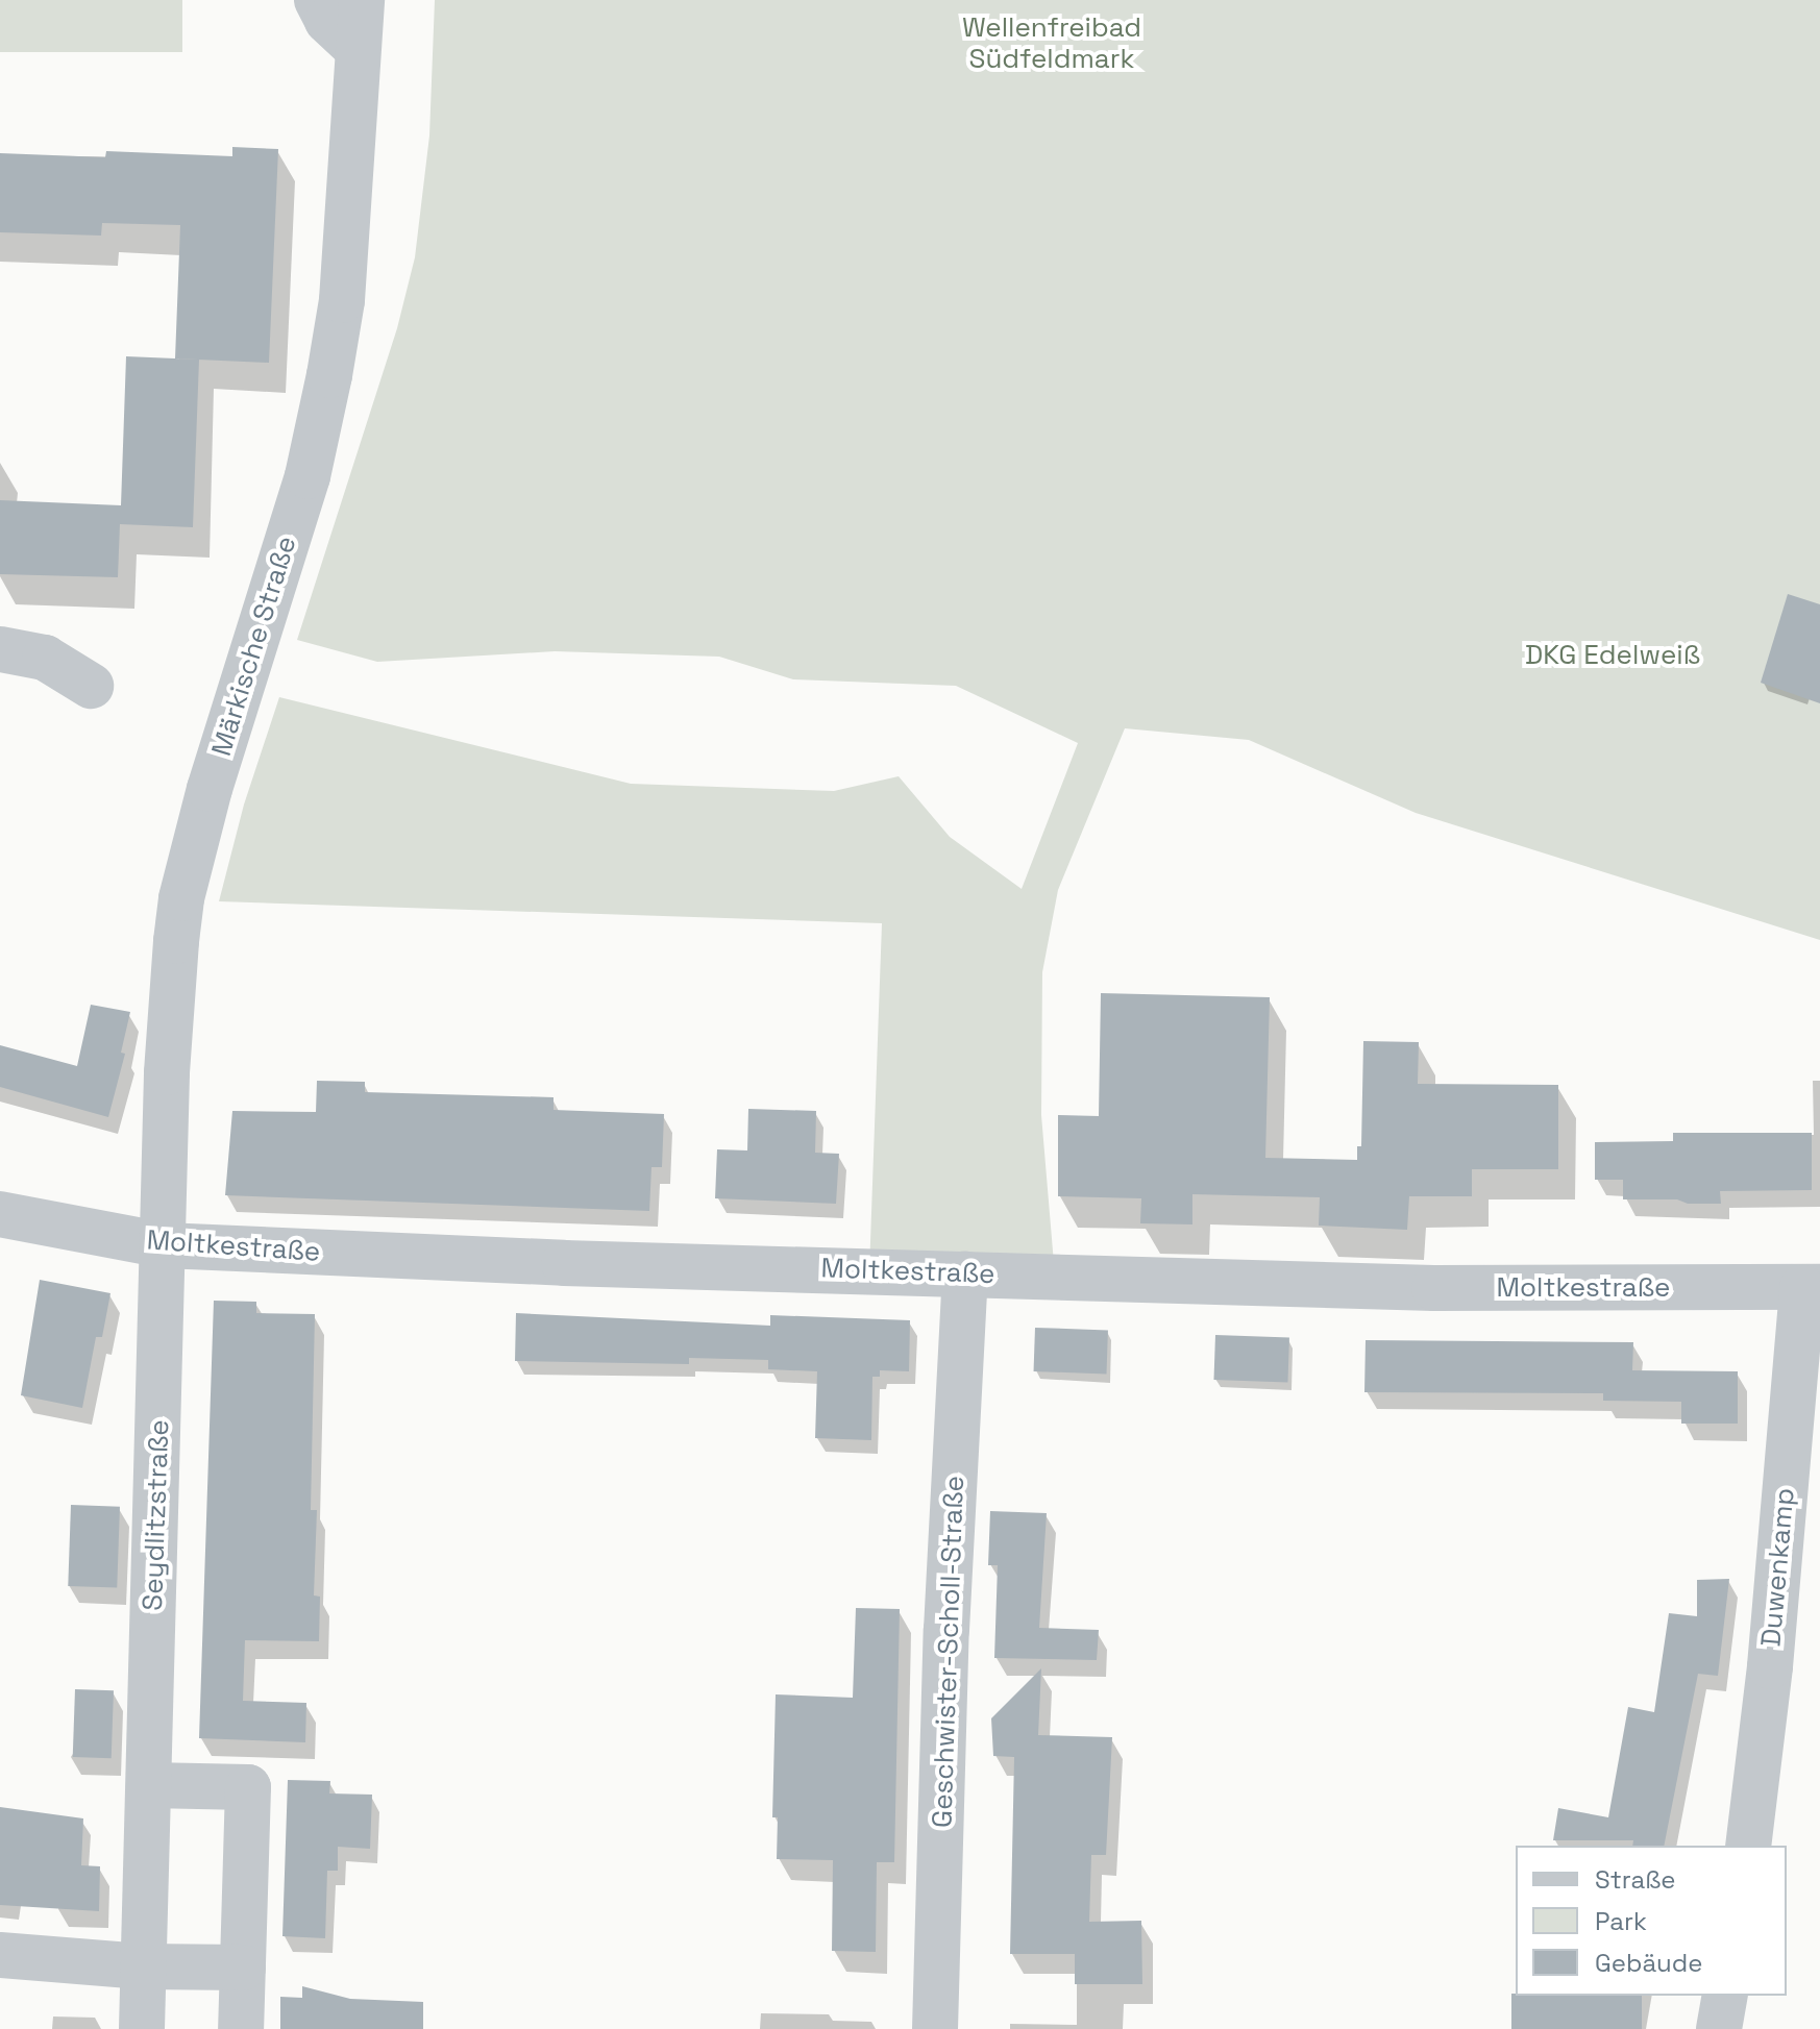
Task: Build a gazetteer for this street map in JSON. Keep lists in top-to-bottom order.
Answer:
{
  "streets": {
    "street": [
      "Märkische Straße",
      "Moltkestraße",
      "Seydlitzstraße",
      "Duwenkamp",
      "Geschwister-Scholl-Straße"
    ]
  },
  "crossings": [
    ["Märkische Straße", "Moltkestraße"],
    ["Märkische Straße", "Seydlitzstraße"],
    ["Moltkestraße", "Seydlitzstraße"],
    ["Moltkestraße", "Duwenkamp"],
    ["Moltkestraße", "Geschwister-Scholl-Straße"]
  ],
  "parks": ["Wellenfreibad Südfeldmark", "DKG Edelweiß"],
  "legend": ["Straße", "Park", "Gebäude"]
}
